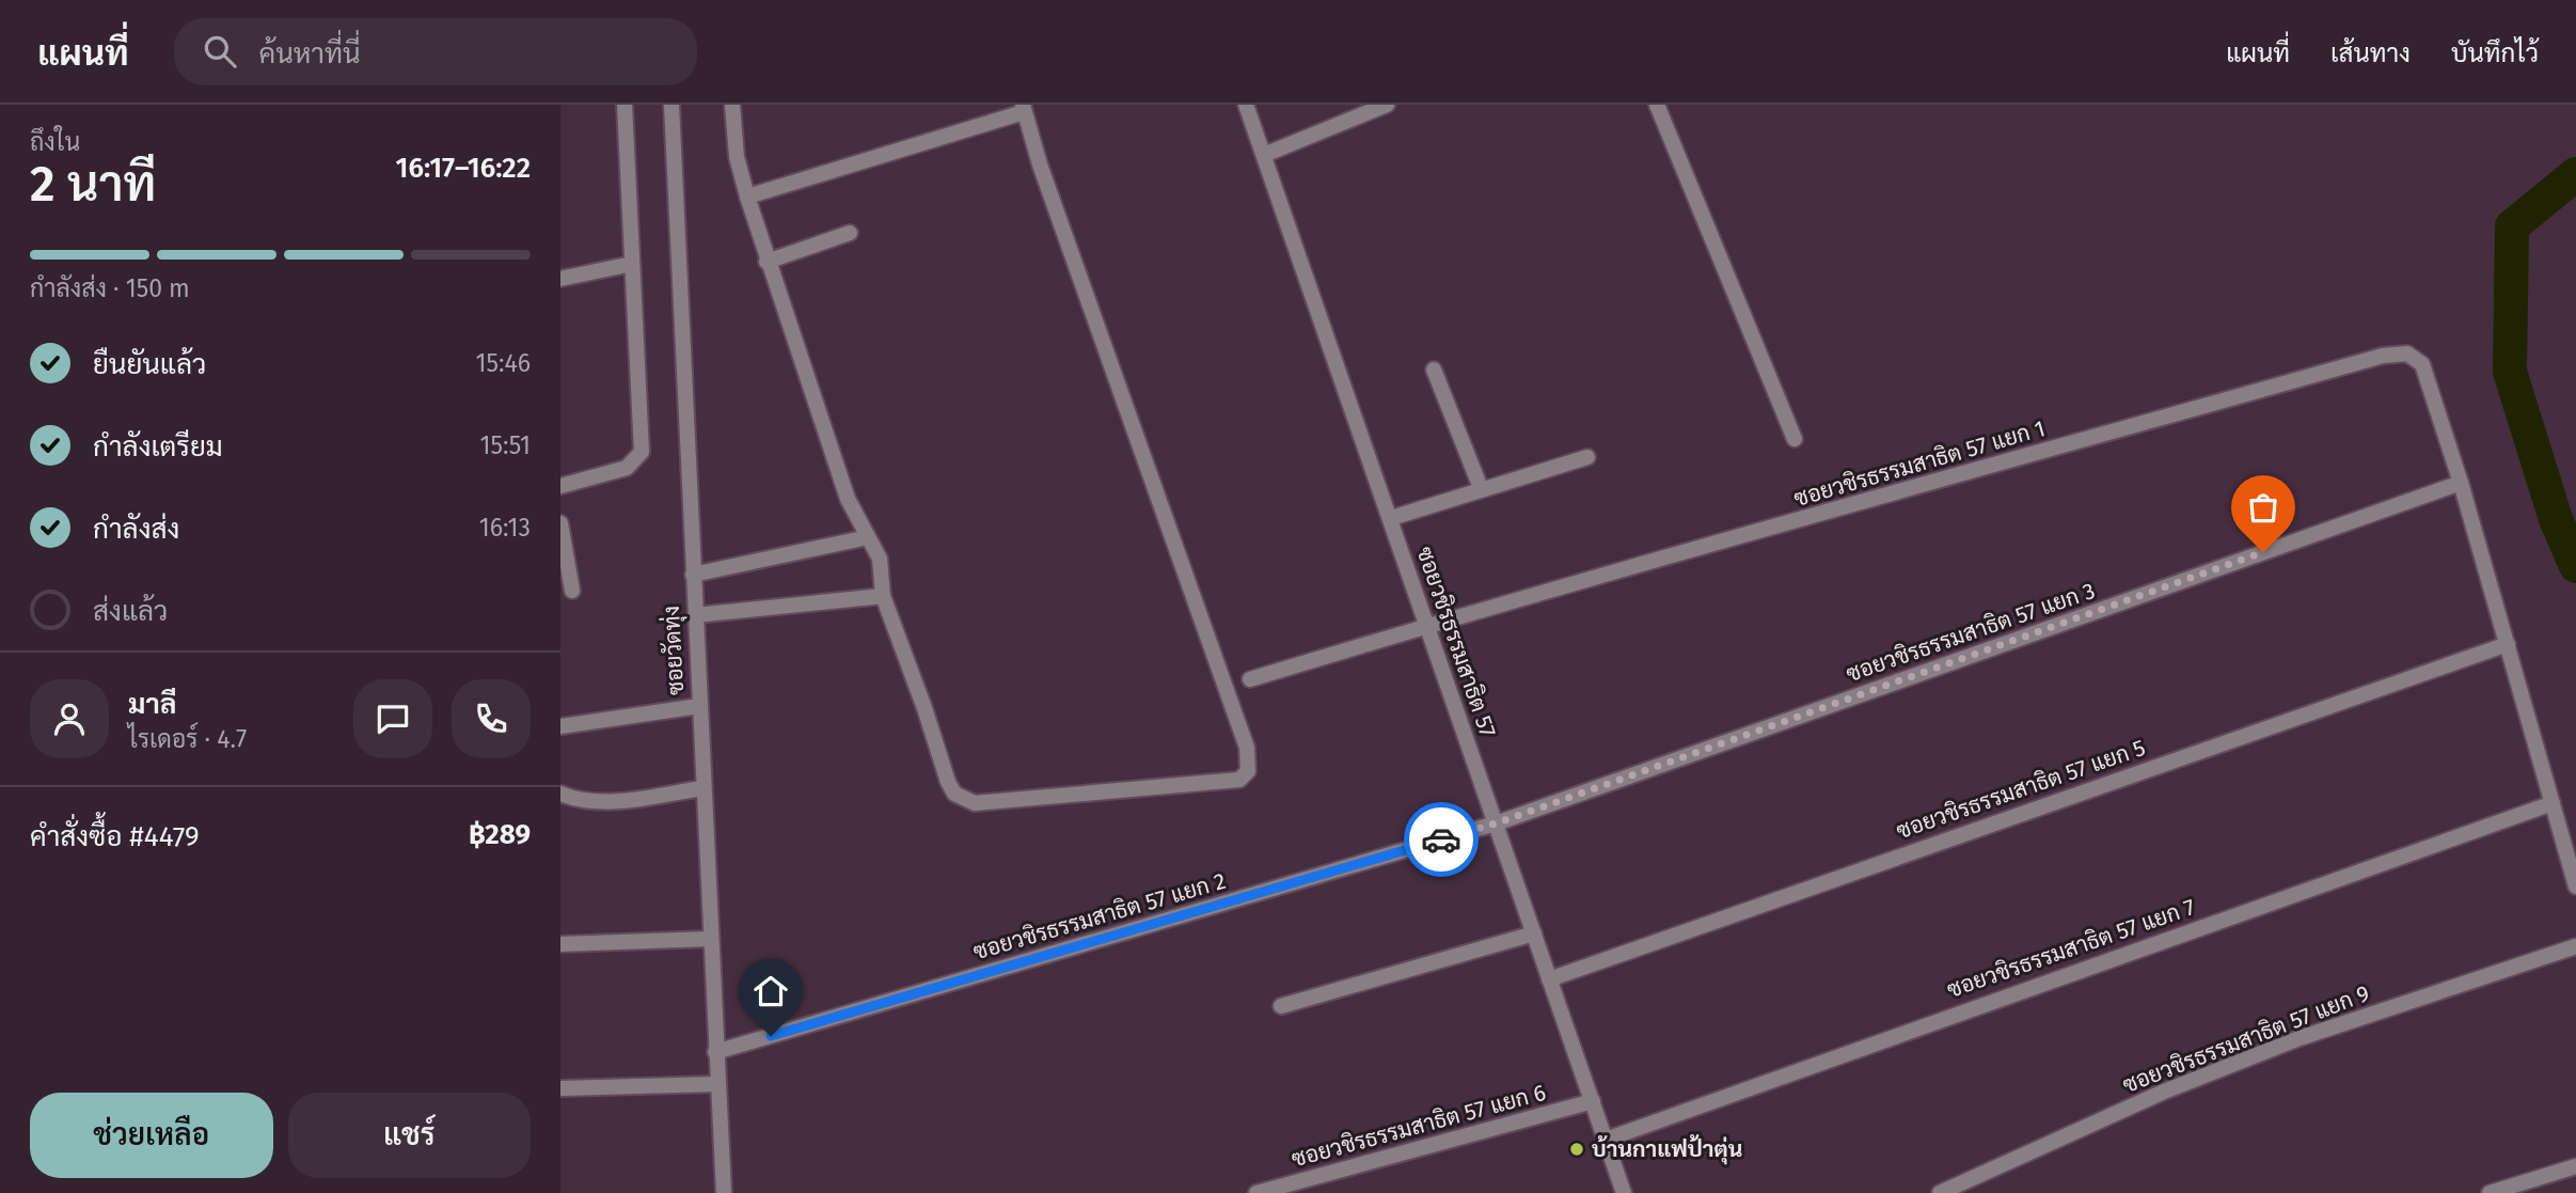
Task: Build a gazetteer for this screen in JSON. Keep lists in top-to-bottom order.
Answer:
{
  "streets": {
    "street": [
      "ซอยวชิรธรรมสาธิต 57 แยก 1",
      "ซอยวชิรธรรมสาธิต 57 แยก 3",
      "ซอยวชิรธรรมสาธิต 57",
      "ซอยวัดทุ่ง",
      "ซอยวชิรธรรมสาธิต 57 แยก 5",
      "ซอยวชิรธรรมสาธิต 57 แยก 2",
      "ซอยวชิรธรรมสาธิต 57 แยก 7",
      "ซอยวชิรธรรมสาธิต 57 แยก 9",
      "ซอยวชิรธรรมสาธิต 57 แยก 6"
    ]
  },
  "crossings": [
    ["ซอยวชิรธรรมสาธิต 57 แยก 1", "ซอยวชิรธรรมสาธิต 57 แยก 3"],
    ["ซอยวชิรธรรมสาธิต 57 แยก 1", "ซอยวชิรธรรมสาธิต 57"],
    ["ซอยวชิรธรรมสาธิต 57 แยก 3", "ซอยวชิรธรรมสาธิต 57"],
    ["ซอยวชิรธรรมสาธิต 57 แยก 3", "ซอยวชิรธรรมสาธิต 57 แยก 2"],
    ["ซอยวชิรธรรมสาธิต 57", "ซอยวชิรธรรมสาธิต 57 แยก 5"],
    ["ซอยวชิรธรรมสาธิต 57", "ซอยวชิรธรรมสาธิต 57 แยก 2"],
    ["ซอยวชิรธรรมสาธิต 57", "ซอยวชิรธรรมสาธิต 57 แยก 7"],
    ["ซอยวชิรธรรมสาธิต 57", "ซอยวชิรธรรมสาธิต 57 แยก 6"],
    ["ซอยวัดทุ่ง", "ซอยวชิรธรรมสาธิต 57 แยก 2"]
  ],
  "places": ["บ้านกาแฟป้าตุ่น"],
  "page": {
    "header": "แผนที่",
    "search": "ค้นหาที่นี่",
    "nav": ["แผนที่", "เส้นทาง", "บันทึกไว้"],
    "heading": ["2 นาที", "ถึงใน", "16:17–16:22"],
    "panel": [
      "มาลี",
      "ไรเดอร์ · 4.7",
      "คำสั่งซื้อ #4479",
      "฿289"
    ],
    "bar": "กำลังส่ง · 150 m",
    "list": [
      ["ยืนยันแล้ว", "15:46"],
      ["กำลังเตรียม", "15:51"],
      ["กำลังส่ง", "16:13"],
      "ส่งแล้ว"
    ],
    "buttons": ["ช่วยเหลือ", "แชร์"]
  }
}
